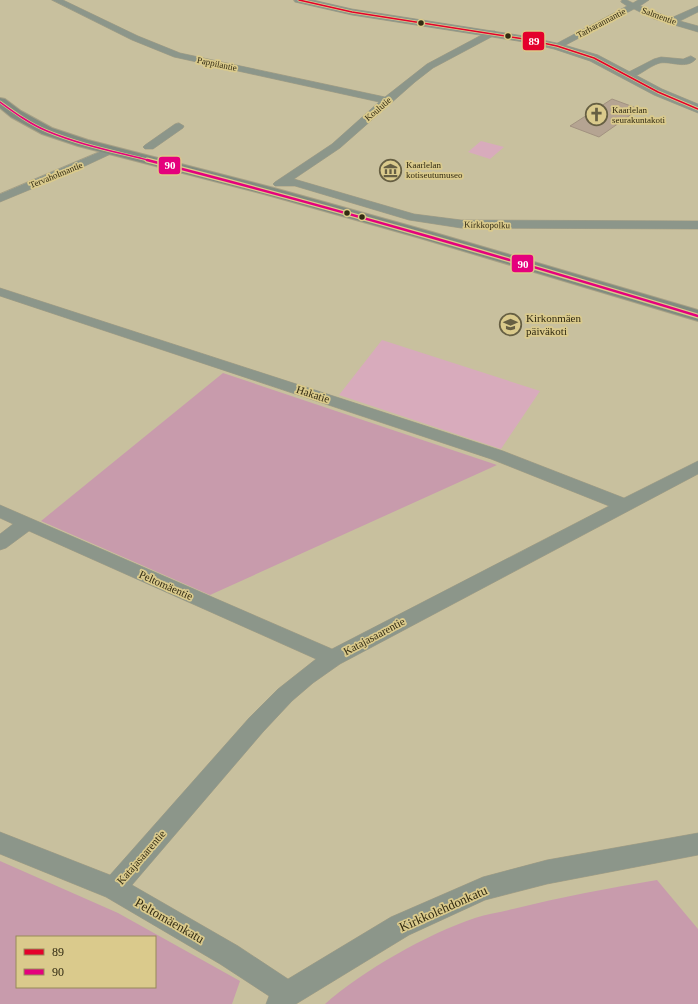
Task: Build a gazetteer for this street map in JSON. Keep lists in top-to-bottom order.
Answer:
{
  "streets": {
    "street": [
      "Salmentie",
      "Tarharannantie",
      "Pappilantie",
      "Koulutie",
      "Tervaholmantie",
      "Kirkkopolku",
      "Hakatie",
      "Peltomäentie",
      "Katajasaarentie",
      "Kirkkolehdonkatu",
      "Peltomäenkatu"
    ]
  },
  "crossings": [
    ["Salmentie", "Tarharannantie"],
    ["Pappilantie", "Koulutie"],
    ["Koulutie", "Kirkkopolku"],
    ["Hakatie", "Katajasaarentie"],
    ["Peltomäentie", "Katajasaarentie"],
    ["Katajasaarentie", "Peltomäenkatu"],
    ["Kirkkolehdonkatu", "Peltomäenkatu"]
  ],
  "places": {
    "church": ["Kaarlelan seurakuntakoti"],
    "museum": ["Kaarlelan kotiseutumuseo"],
    "school or university": ["Kirkonmäen päiväkoti"]
  },
  "lines": ["transit line 89", "transit line 90"],
  "legend": ["89", "90"]
}
